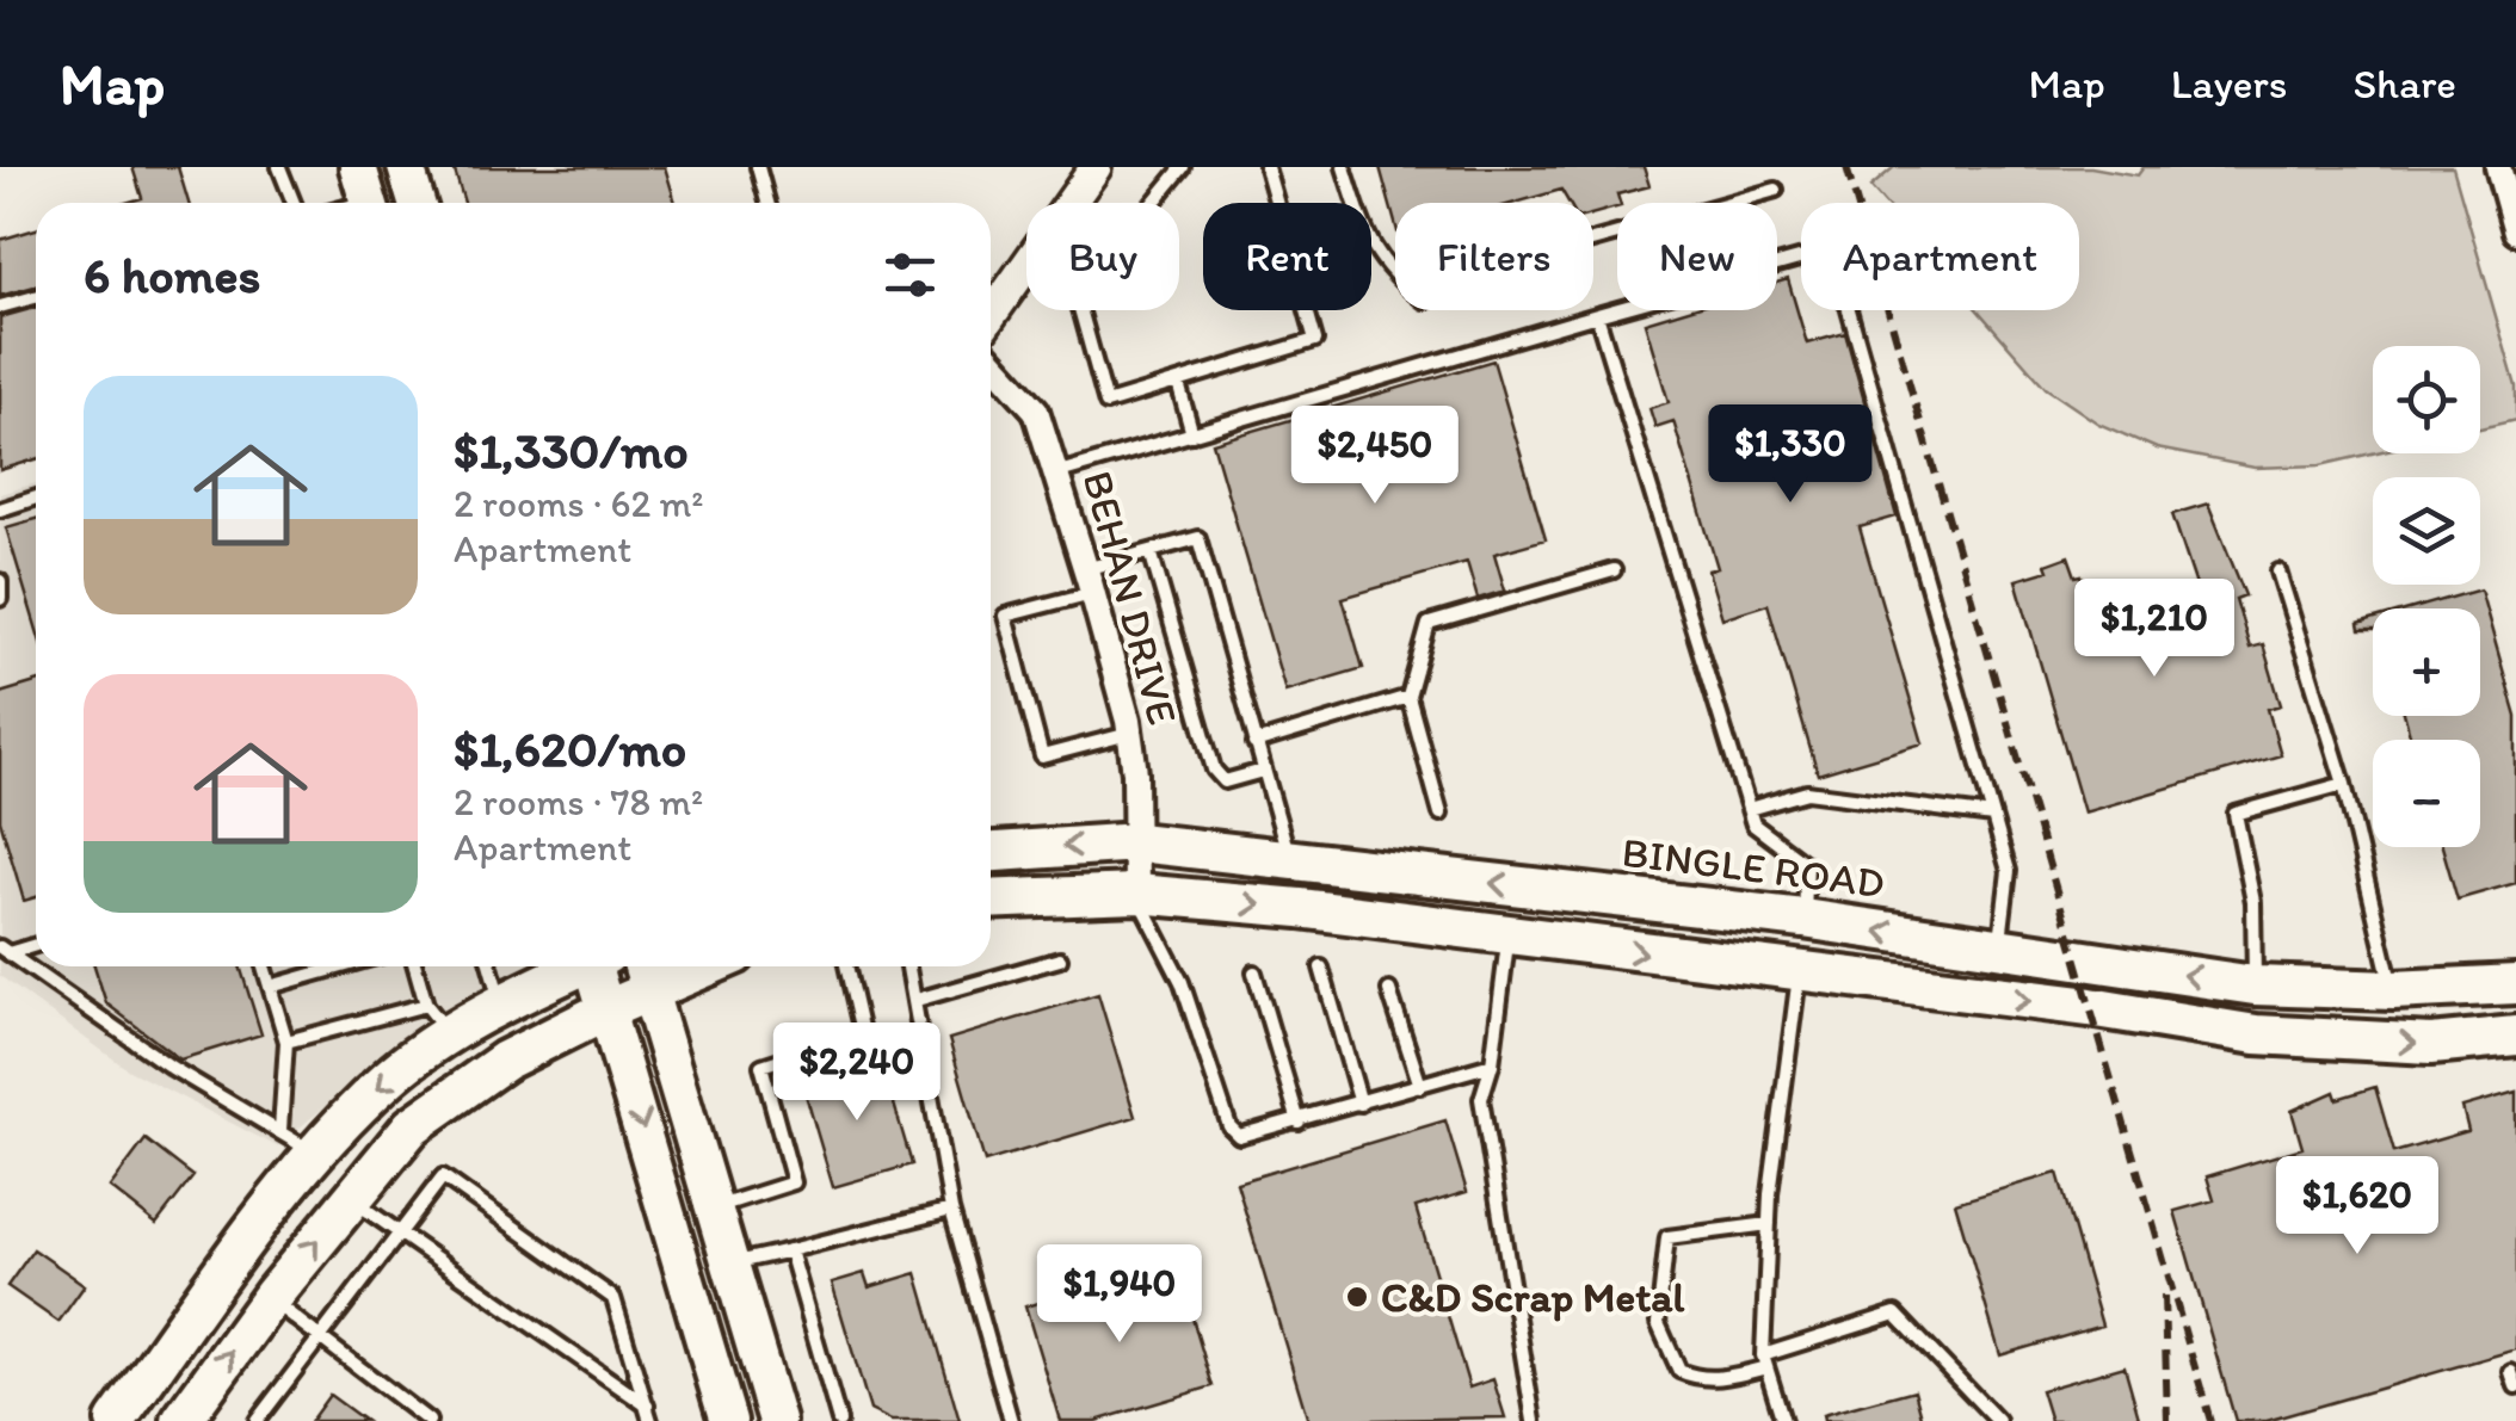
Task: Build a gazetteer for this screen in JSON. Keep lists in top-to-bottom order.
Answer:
{
  "streets": {
    "main road": ["BINGLE ROAD"],
    "street": ["BEHAN DRIVE"]
  },
  "crossings": [
    ["BEHAN DRIVE", "BINGLE ROAD"]
  ],
  "places": ["C&D Scrap Metal"],
  "page": {
    "header": "Map",
    "nav": ["Map", "Layers", "Share"],
    "chip": [
      "Buy",
      "Rent",
      "Filters",
      "New",
      "Apartment"
    ],
    "heading": "6 homes",
    "map_buttons": ["+", "−"],
    "list": [
      {
        "name": "$1,330/mo",
        "note": "2 rooms · 62 m² · Apartment"
      },
      {
        "name": "$1,620/mo",
        "note": "2 rooms · 78 m² · Apartment"
      }
    ],
    "price": [
      "$1,330",
      "$2,450",
      "$1,210",
      "$2,240",
      "$1,620",
      "$1,940"
    ]
  }
}
